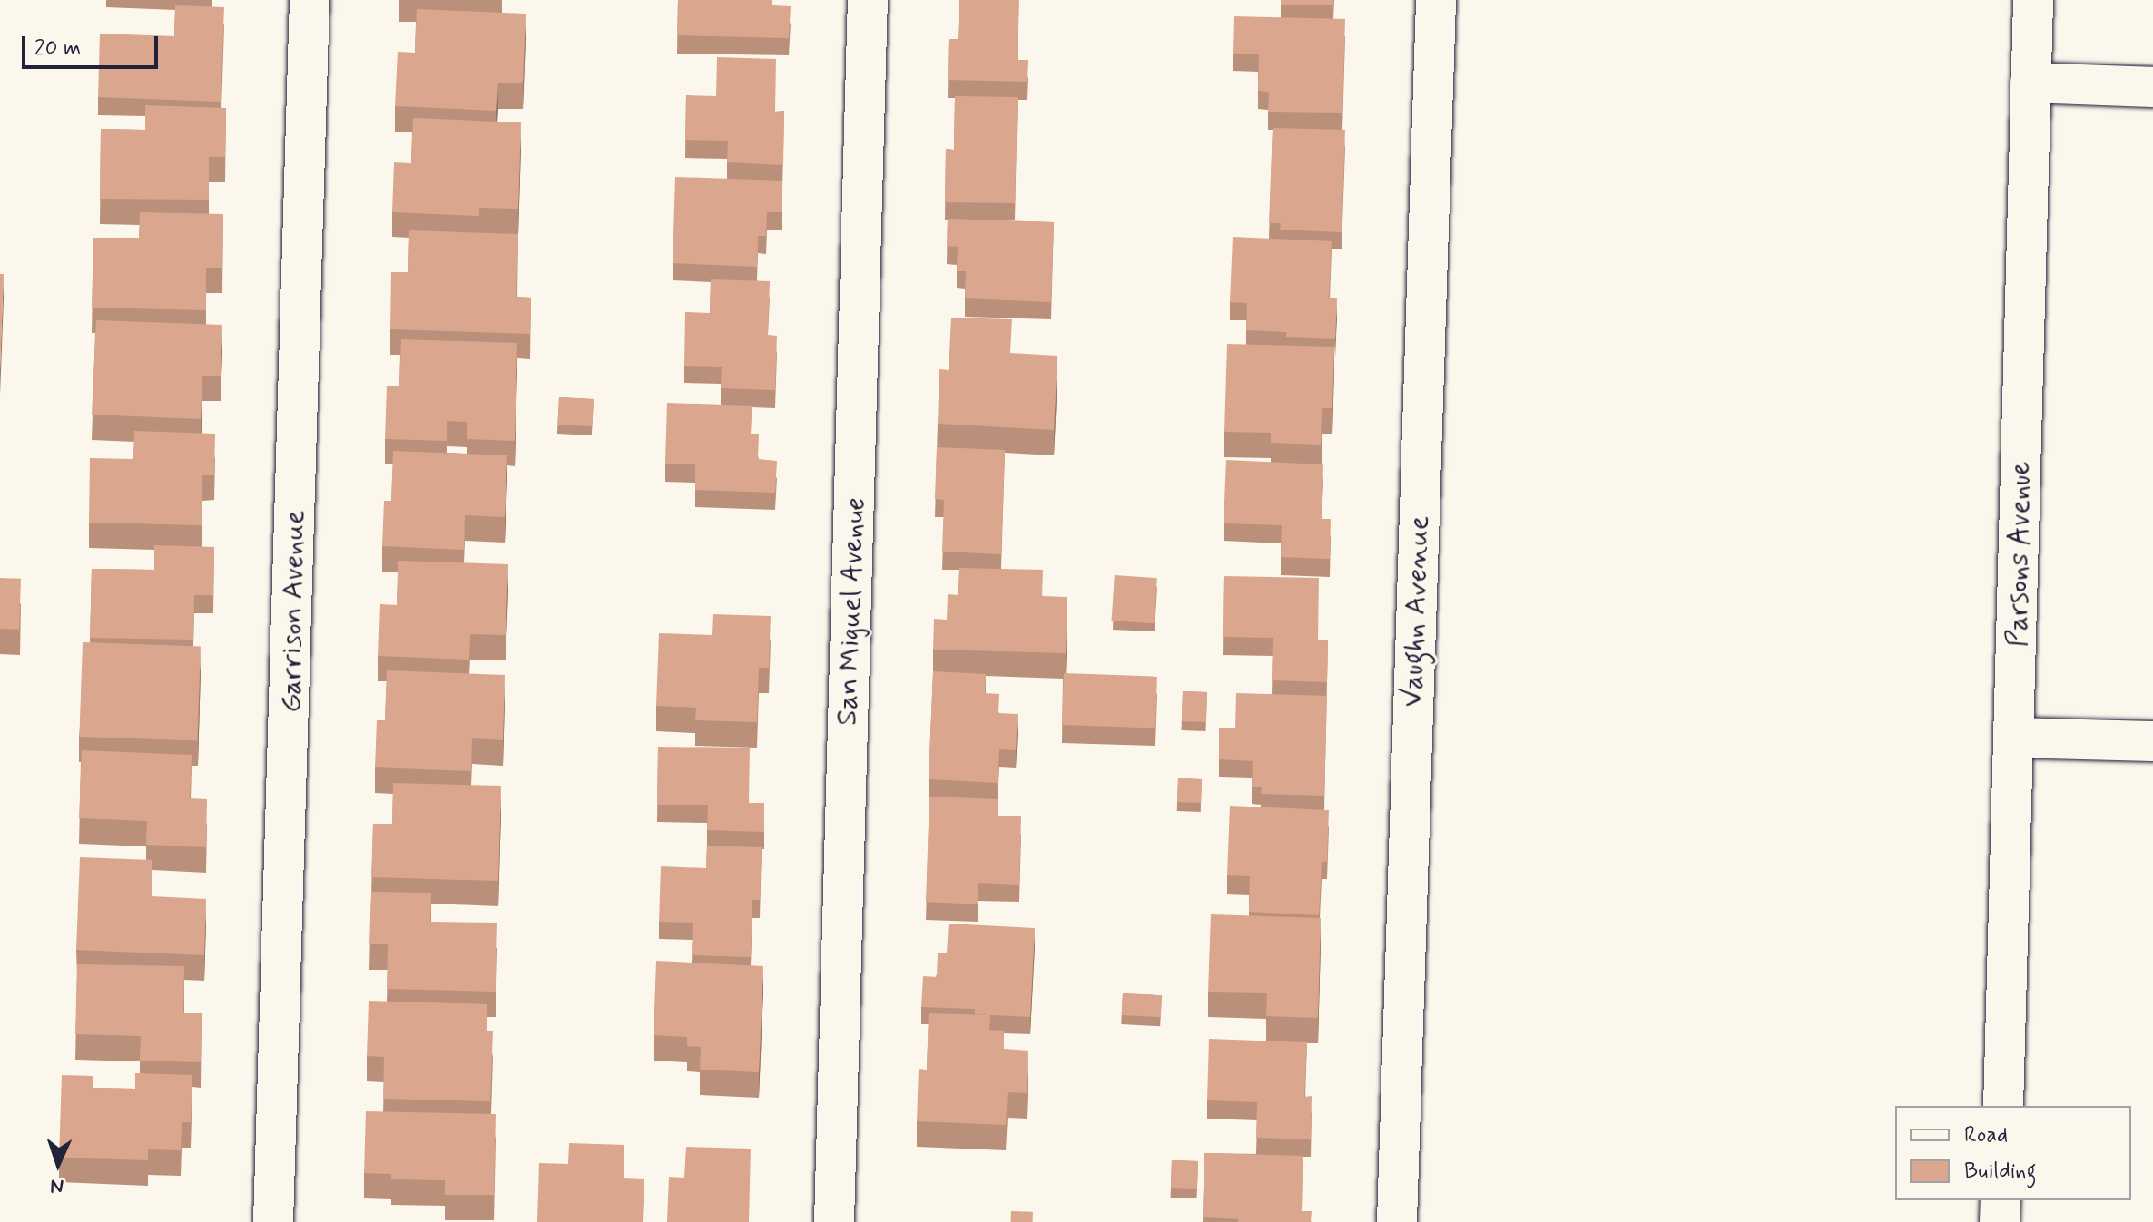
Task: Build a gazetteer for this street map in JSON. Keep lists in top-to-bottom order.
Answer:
{
  "streets": {
    "street": [
      "Parsons Avenue",
      "Garrison Avenue",
      "San Miguel Avenue",
      "Vaughn Avenue"
    ]
  },
  "legend": ["Road", "Building"],
  "scale_bar": "20 m",
  "north": "bottom"
}
